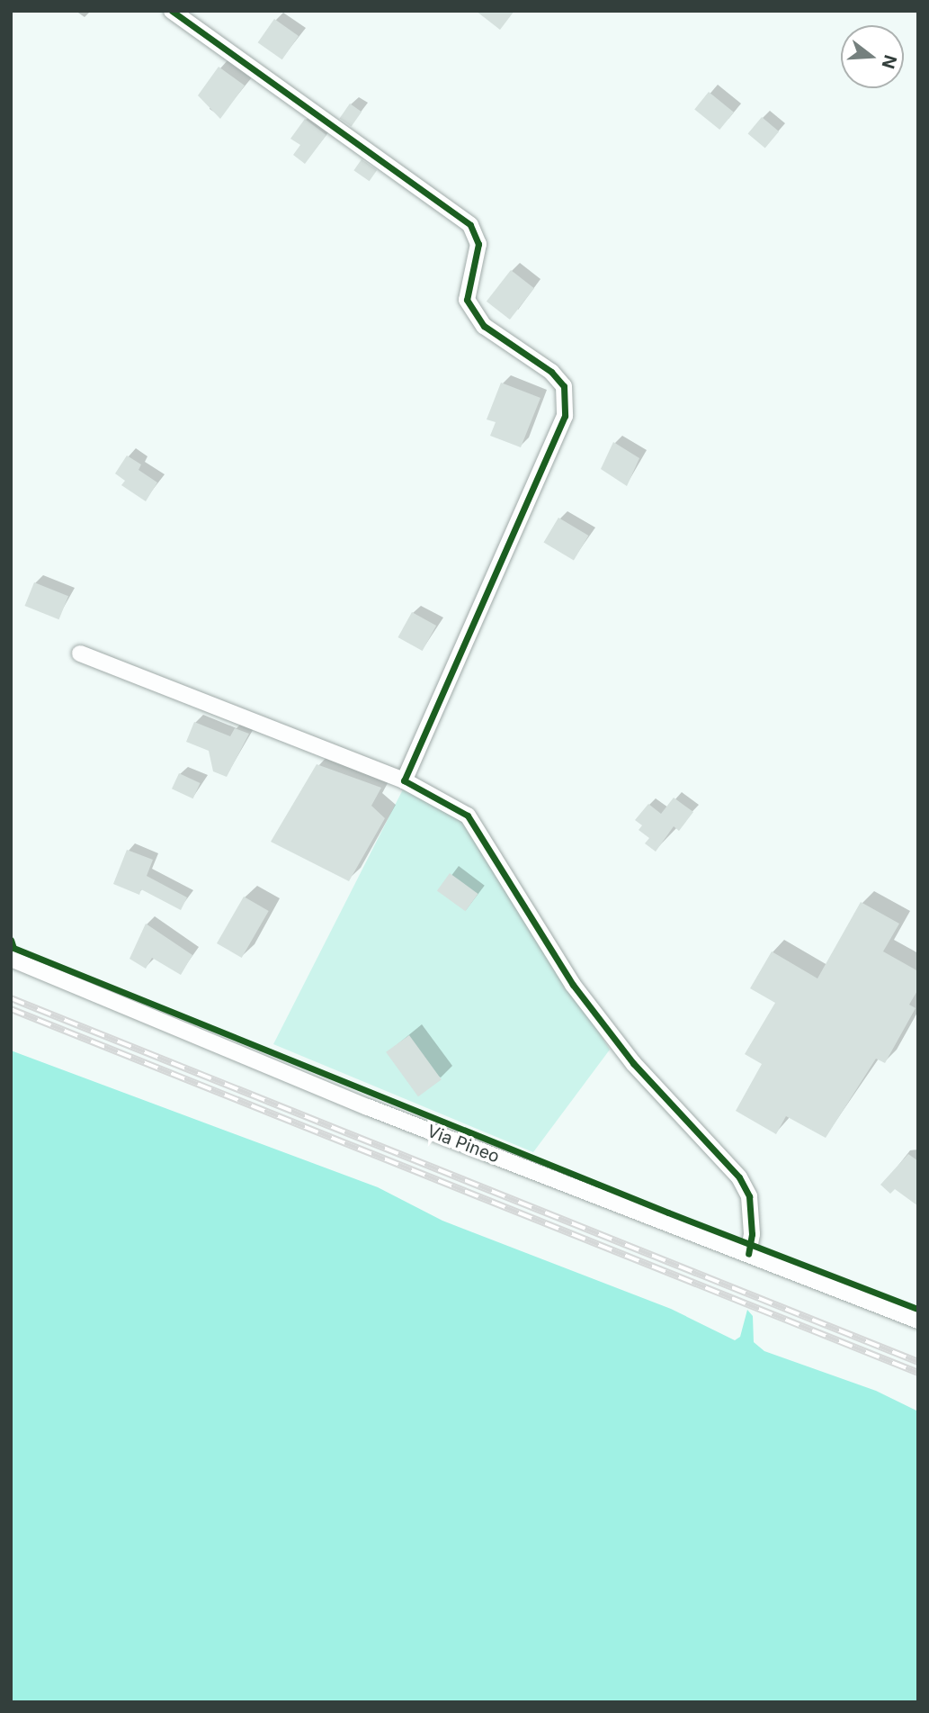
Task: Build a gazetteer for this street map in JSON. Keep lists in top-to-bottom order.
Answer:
{
  "streets": {
    "street": ["Via Pineo"]
  },
  "north": "right"
}
